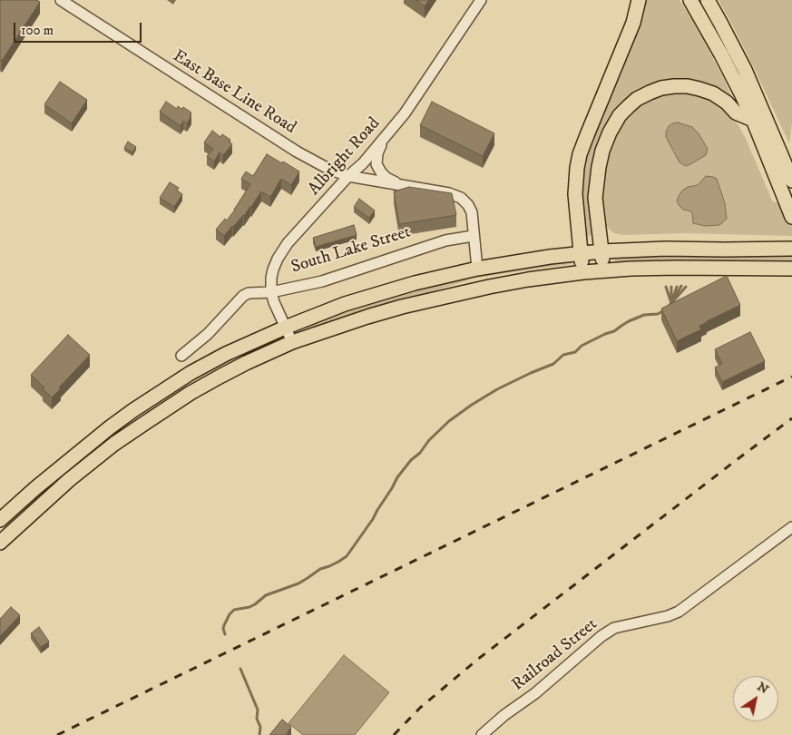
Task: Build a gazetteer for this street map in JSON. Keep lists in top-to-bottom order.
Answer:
{
  "streets": {
    "street": [
      "East Base Line Road",
      "Albright Road",
      "South Lake Street",
      "Railroad Street"
    ]
  },
  "crossings": [
    ["East Base Line Road", "Albright Road"],
    ["East Base Line Road", "South Lake Street"],
    ["Albright Road", "South Lake Street"]
  ],
  "scale_bar": "100 m",
  "north": "top right"
}
